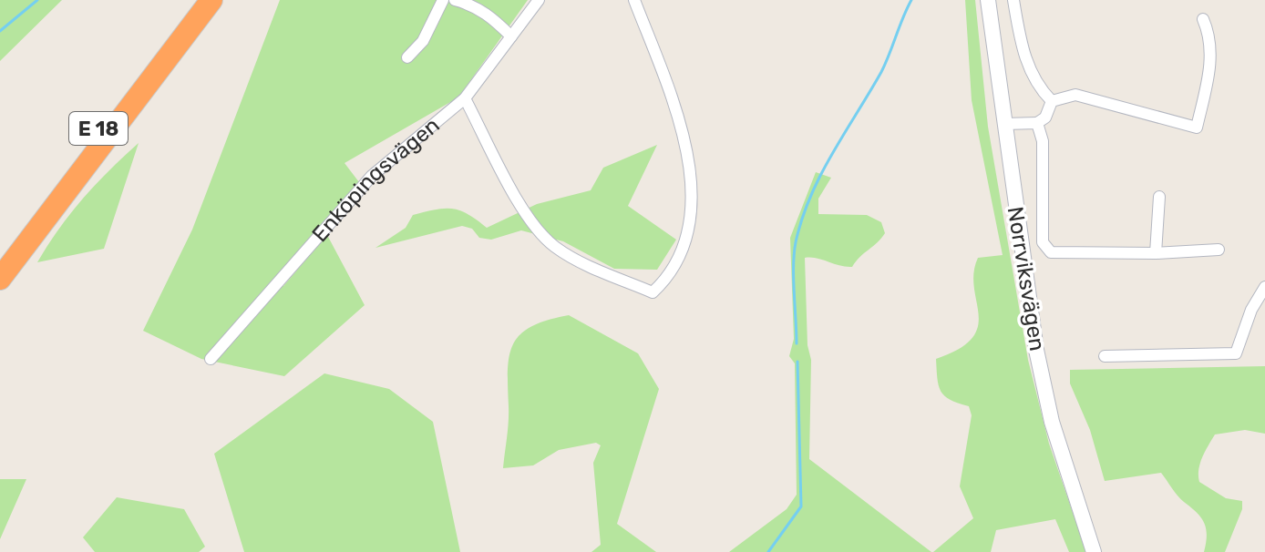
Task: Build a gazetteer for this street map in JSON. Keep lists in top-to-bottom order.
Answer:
{
  "streets": {
    "highway": ["E 18"],
    "street": ["Enköpingsvägen", "Norrviksvägen"]
  }
}
